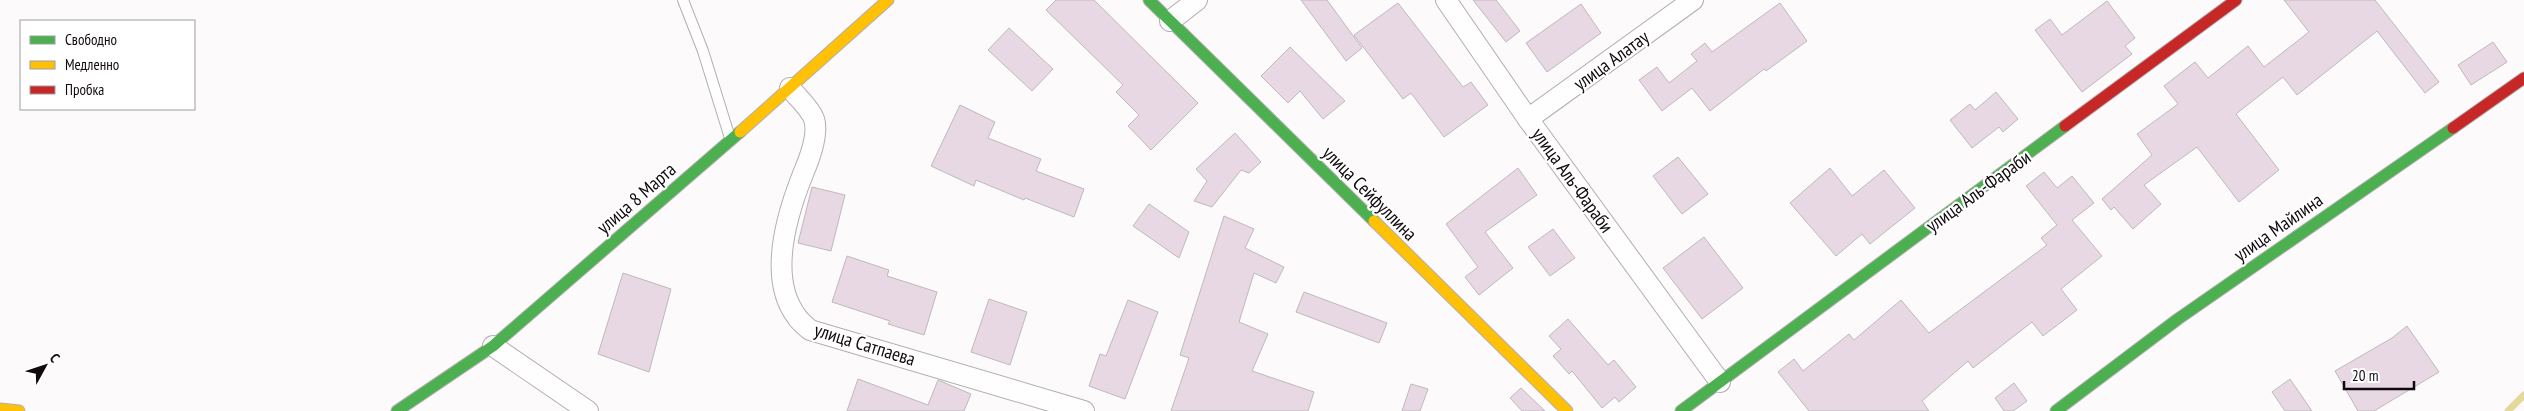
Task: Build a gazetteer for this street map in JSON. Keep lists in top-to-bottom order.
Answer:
{
  "streets": {
    "street": [
      "улица Алатау",
      "улица Аль-Фараби",
      "улица Сейфуллина",
      "улица 8 Марта",
      "улица Майлина",
      "улица Сатпаева"
    ]
  },
  "crossings": [
    ["улица Алатау", "улица Аль-Фараби"],
    ["улица 8 Марта", "улица Сатпаева"]
  ],
  "legend": ["Свободно", "Медленно", "Пробка"],
  "scale_bar": "20 m",
  "north": "top right"
}
